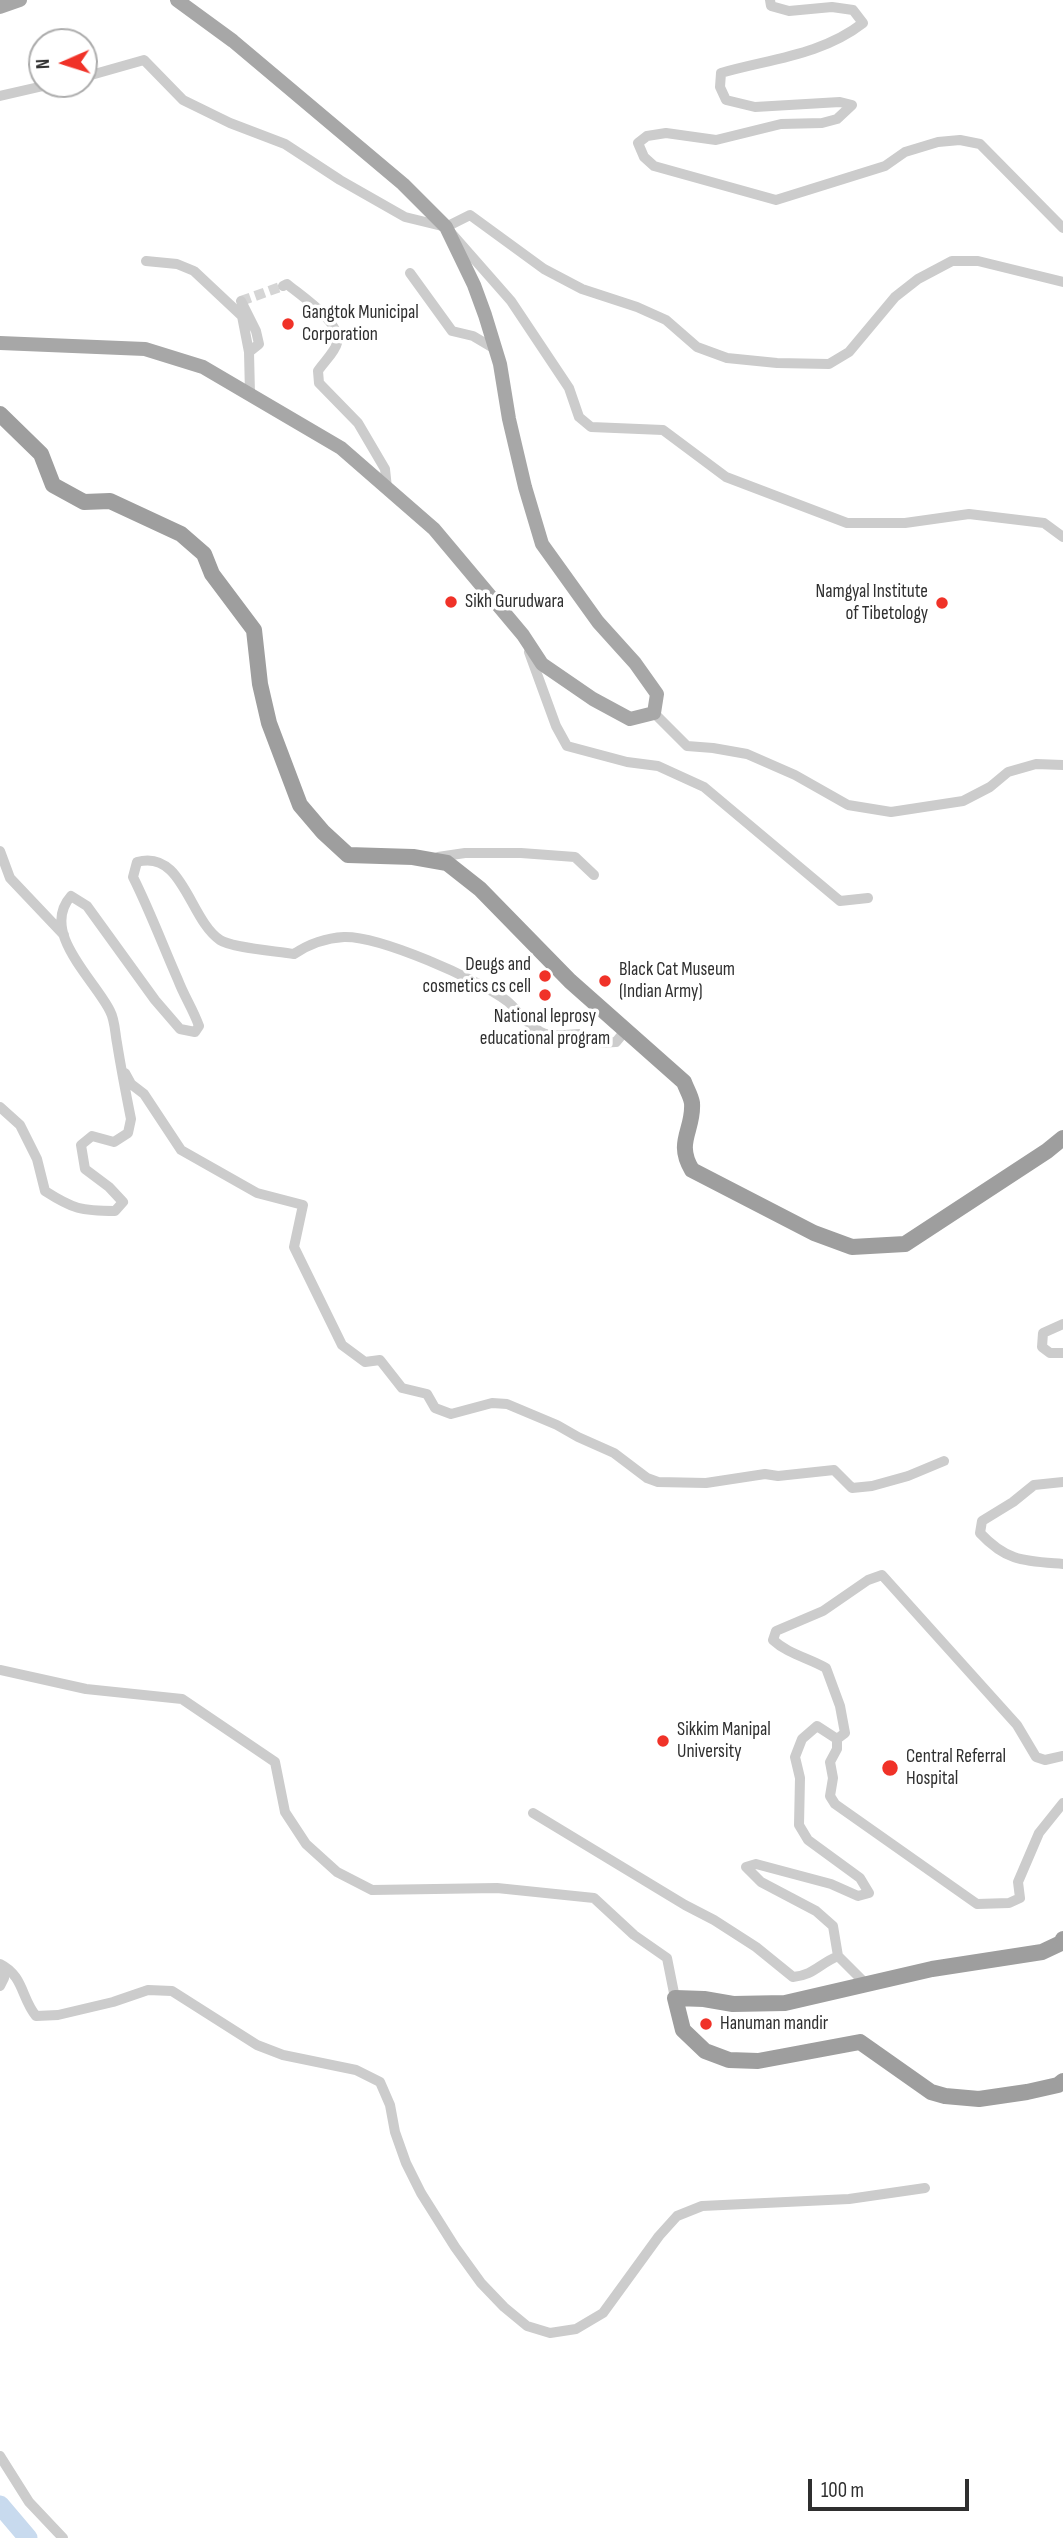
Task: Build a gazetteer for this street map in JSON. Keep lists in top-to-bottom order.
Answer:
{
  "places": [
    "Gangtok Municipal Corporation",
    "Sikh Gurudwara",
    "Namgyal Institute of Tibetology",
    "Deugs and cosmetics cs cell",
    "Black Cat Museum (Indian Army)",
    "National leprosy educational program",
    "Sikkim Manipal University",
    "Central Referral Hospital",
    "Hanuman mandir"
  ],
  "scale_bar": "100 m",
  "north": "left"
}
